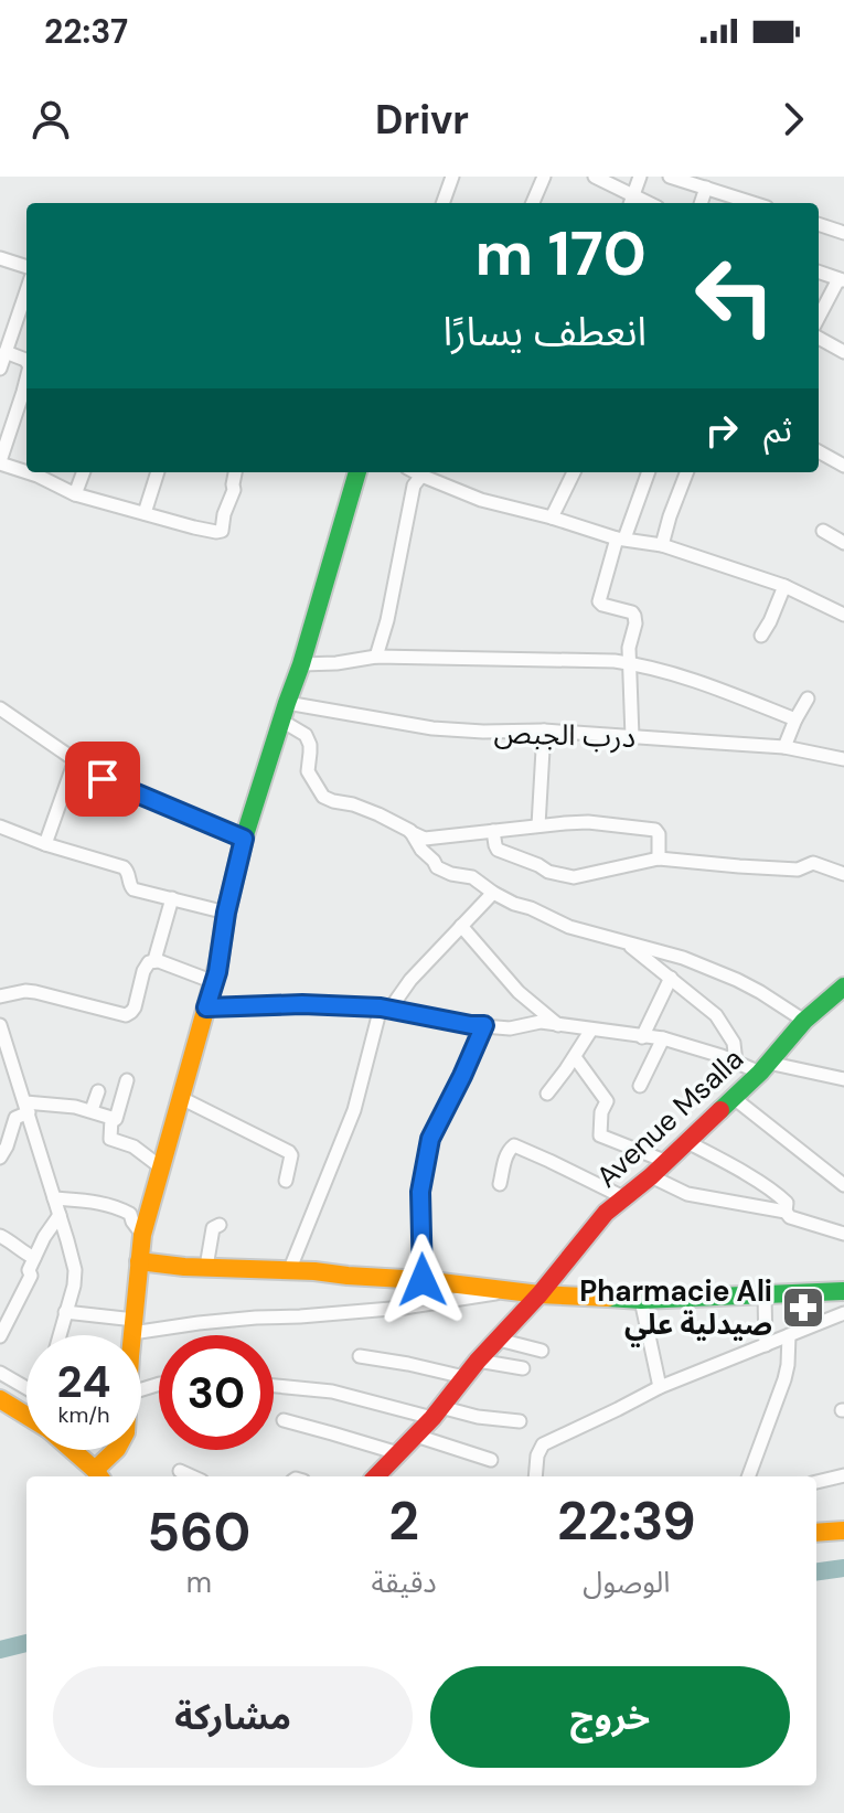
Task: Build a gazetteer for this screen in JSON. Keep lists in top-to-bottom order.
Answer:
{
  "streets": {
    "street": ["درب الجبص", "Avenue Msalla"]
  },
  "places": {
    "pharmacy": ["Pharmacie Ali صيدلية علي"]
  },
  "page": {
    "status": "22:37",
    "header": "Drivr",
    "turn": ["170 m", "انعطف يسارًا"],
    "then": "ثم",
    "speed": "24 km/h",
    "limit": "30",
    "eta": [
      "22:39",
      "الوصول",
      "2",
      "دقيقة",
      "560",
      "m"
    ],
    "buttons": ["خروج", "مشاركة"]
  }
}
